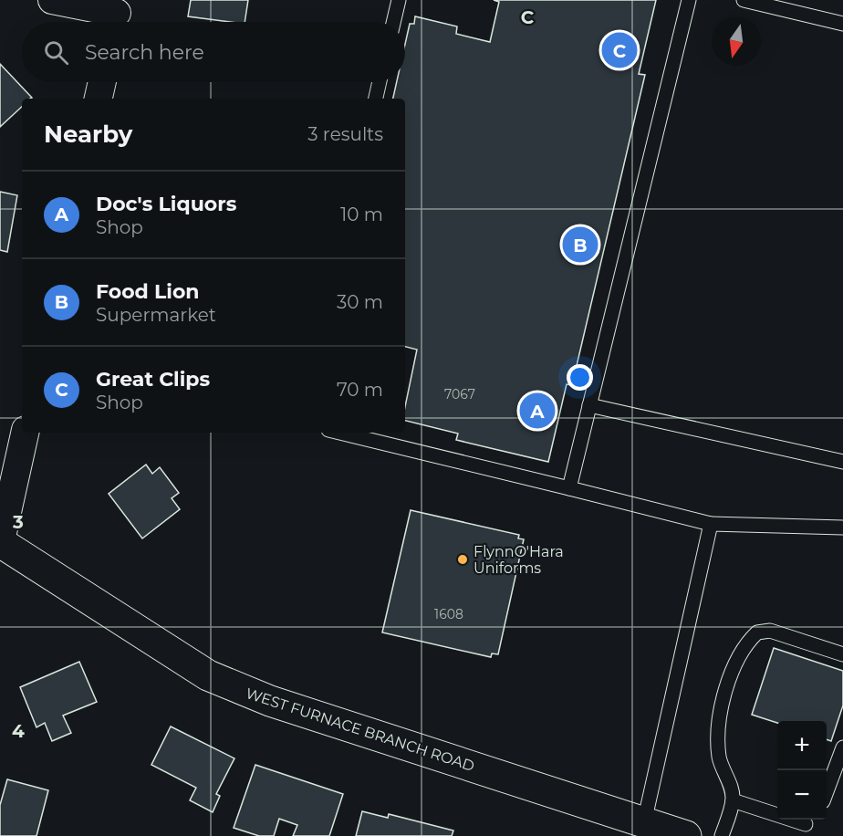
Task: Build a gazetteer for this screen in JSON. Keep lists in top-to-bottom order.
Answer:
{
  "streets": {
    "main road": ["WEST FURNACE BRANCH ROAD"]
  },
  "places": ["FlynnO'Hara Uniforms"],
  "house_numbers": ["7067", "1608"],
  "north": "bottom",
  "page": {
    "search": "Search here",
    "pins": ["C", "B", "A"],
    "heading": ["Nearby", "3 results"],
    "list": [
      {
        "mark": "A",
        "name": "Doc's Liquors",
        "note": "Shop",
        "value": "10 m"
      },
      {
        "mark": "B",
        "name": "Food Lion",
        "note": "Supermarket",
        "value": "30 m"
      },
      {
        "mark": "C",
        "name": "Great Clips",
        "note": "Shop",
        "value": "70 m"
      }
    ],
    "map_buttons": ["+", "−"]
  },
  "grid": {
    "columns": ["C"],
    "rows": ["3", "4"]
  }
}
